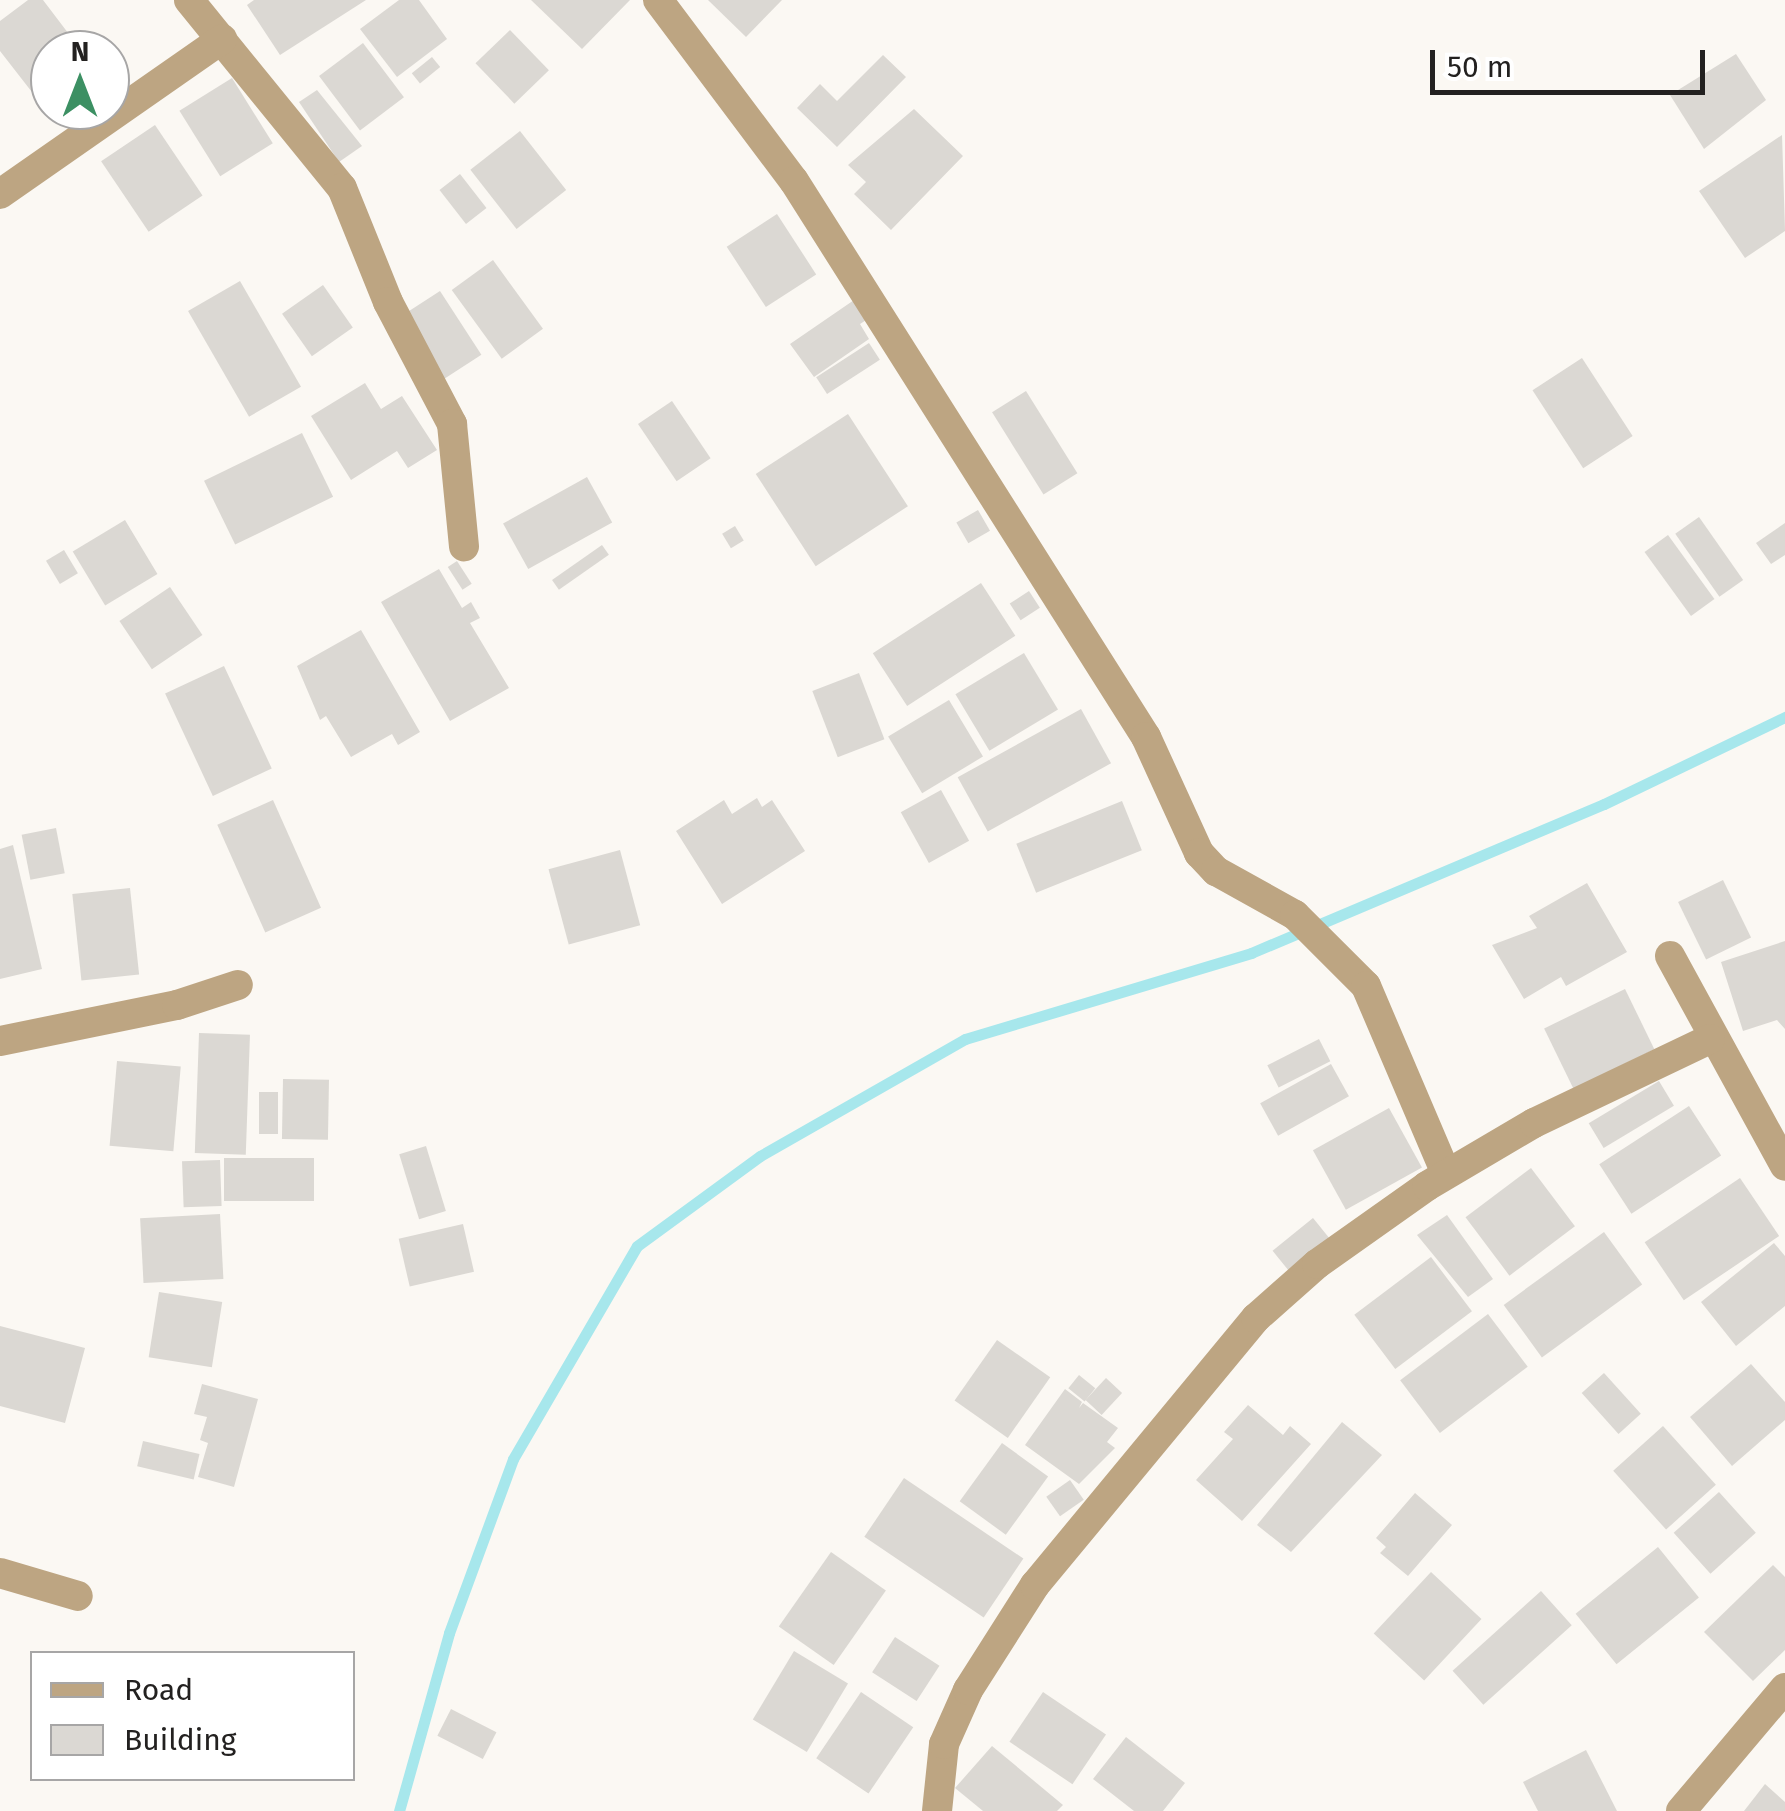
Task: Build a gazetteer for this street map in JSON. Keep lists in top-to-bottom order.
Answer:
{
  "legend": ["Road", "Building"],
  "scale_bar": "50 m",
  "north": "top"
}
